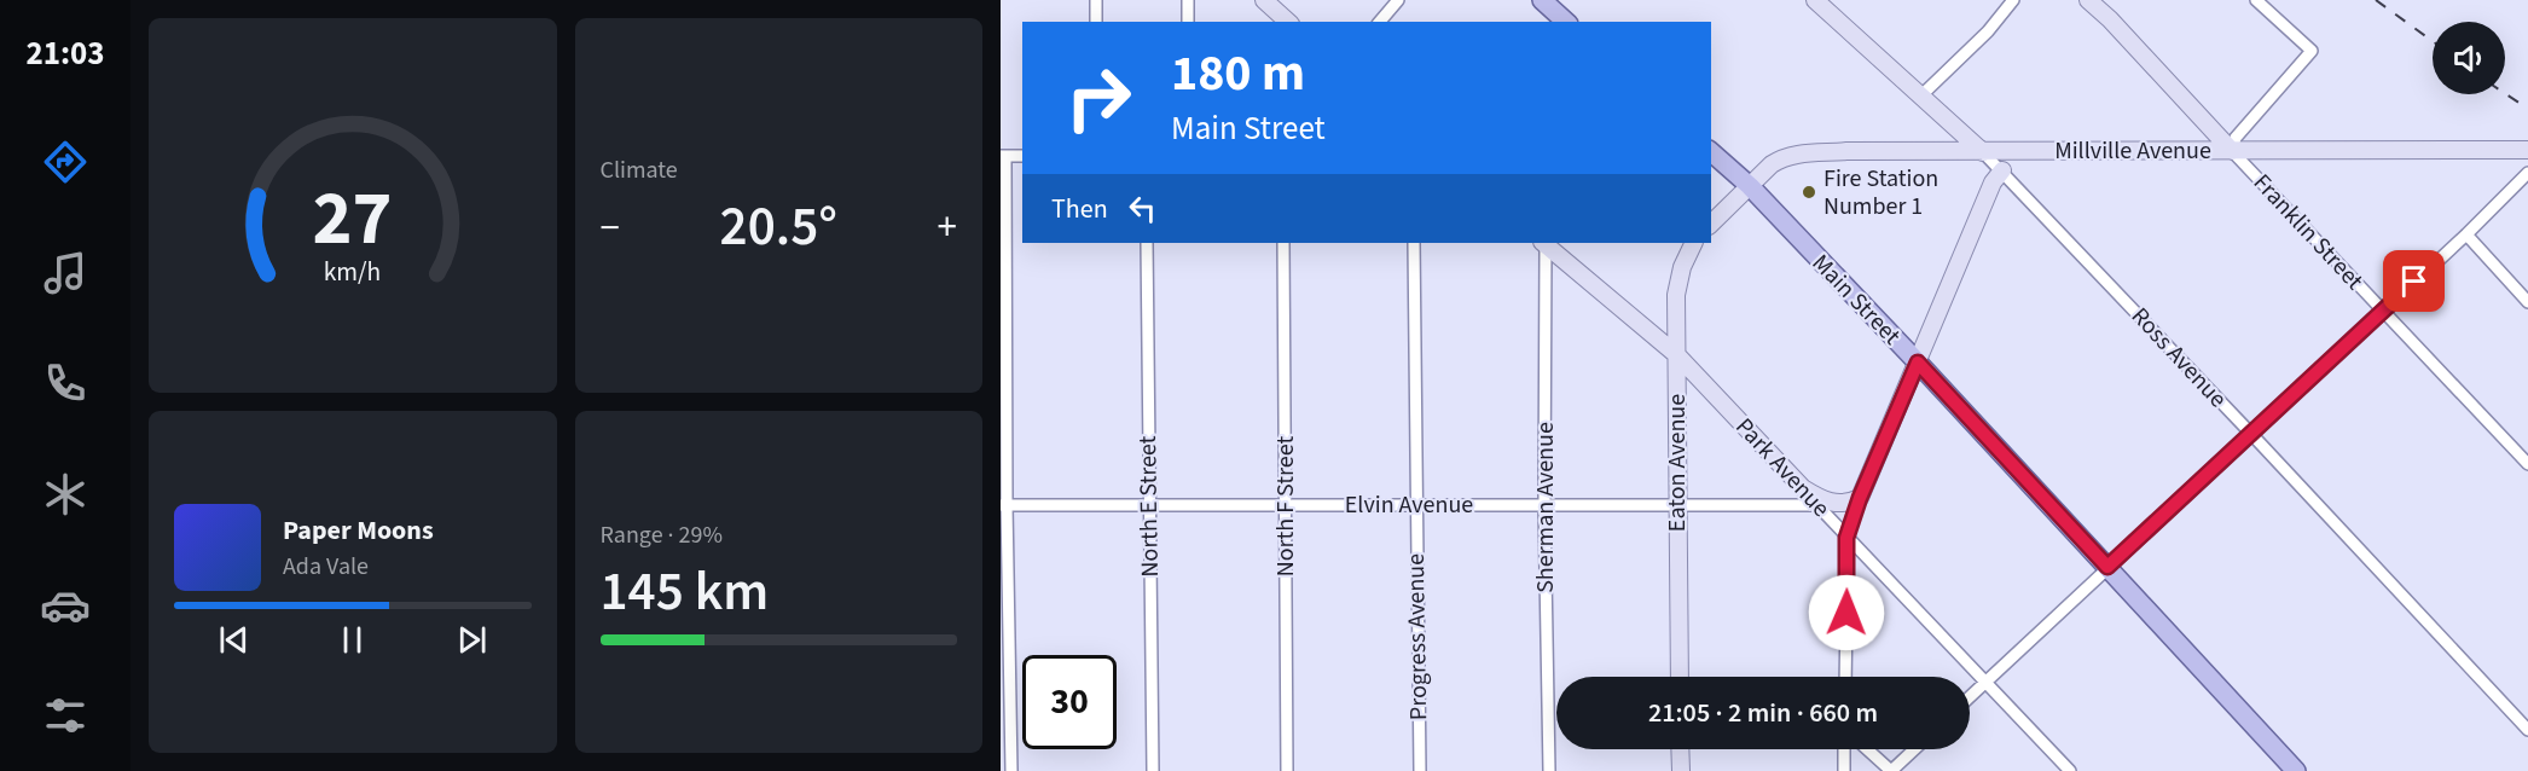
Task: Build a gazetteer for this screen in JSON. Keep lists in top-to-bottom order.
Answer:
{
  "streets": {
    "main road": [
      "Millville Avenue",
      "Franklin Street",
      "Main Street",
      "Ross Avenue",
      "Eaton Avenue",
      "Park Avenue"
    ],
    "street": [
      "Elvin Avenue",
      "North E Street",
      "North F Street",
      "Sherman Avenue",
      "Progress Avenue"
    ]
  },
  "crossings": [
    ["Millville Avenue", "Franklin Street"],
    ["Millville Avenue", "Main Street"],
    ["Millville Avenue", "Ross Avenue"],
    ["Eaton Avenue", "Park Avenue"],
    ["Eaton Avenue", "Elvin Avenue"],
    ["Park Avenue", "Elvin Avenue"],
    ["Park Avenue", "Sherman Avenue"],
    ["Elvin Avenue", "North E Street"],
    ["Elvin Avenue", "North F Street"],
    ["Elvin Avenue", "Sherman Avenue"],
    ["Elvin Avenue", "Progress Avenue"]
  ],
  "places": ["Fire Station Number 1"],
  "page": {
    "tabs": "21:03",
    "tile": [
      "Climate",
      ["Range · 29%", "145 km"]
    ],
    "turn": ["180 m", "Main Street"],
    "then": "Then",
    "heat": ["−", "20.5°", "+"],
    "song": ["Paper Moons", "Ada Vale"],
    "limit": "30",
    "trip": "21:05 · 2 min · 660 m",
    "gauge": ["27", "km/h"]
  }
}
